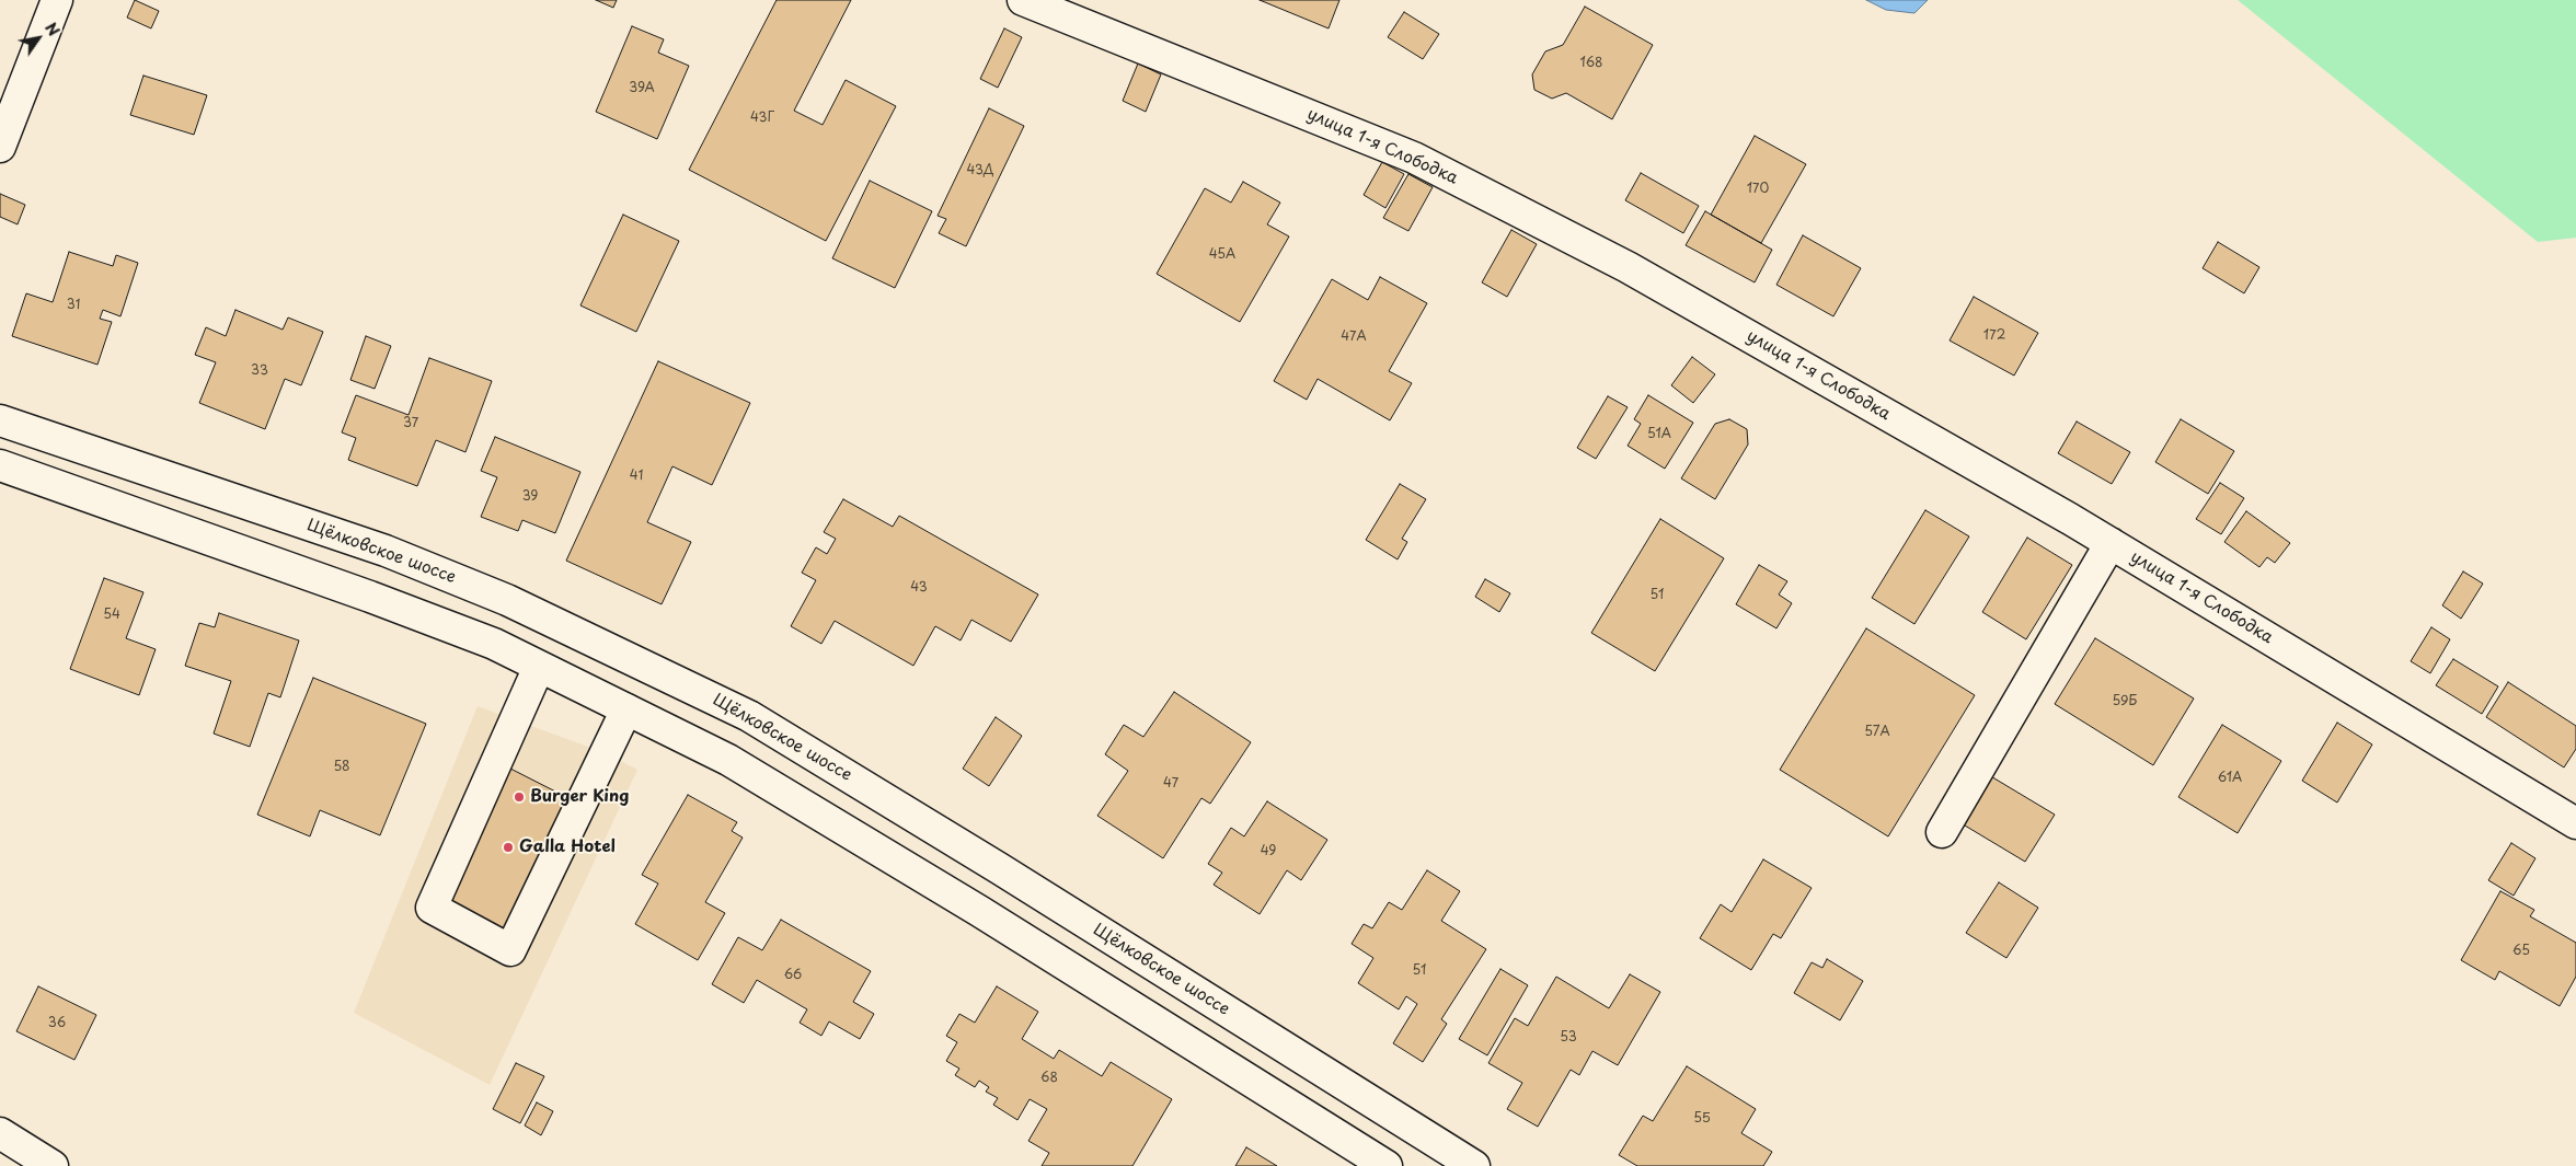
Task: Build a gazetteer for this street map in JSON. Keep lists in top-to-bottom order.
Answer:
{
  "streets": {
    "main road": ["улица 1-я Слободка", "Щёлковское шоссе"]
  },
  "places": ["Burger King", "Galla Hotel"],
  "house_numbers": [
    "168",
    "39А",
    "43Г",
    "43Д",
    "170",
    "45А",
    "31",
    "172",
    "47А",
    "33",
    "37",
    "51А",
    "41",
    "39",
    "43",
    "51",
    "54",
    "59Б",
    "57А",
    "58",
    "61А",
    "47",
    "49",
    "65",
    "51",
    "66",
    "36",
    "53",
    "68",
    "55"
  ],
  "north": "top right"
}
